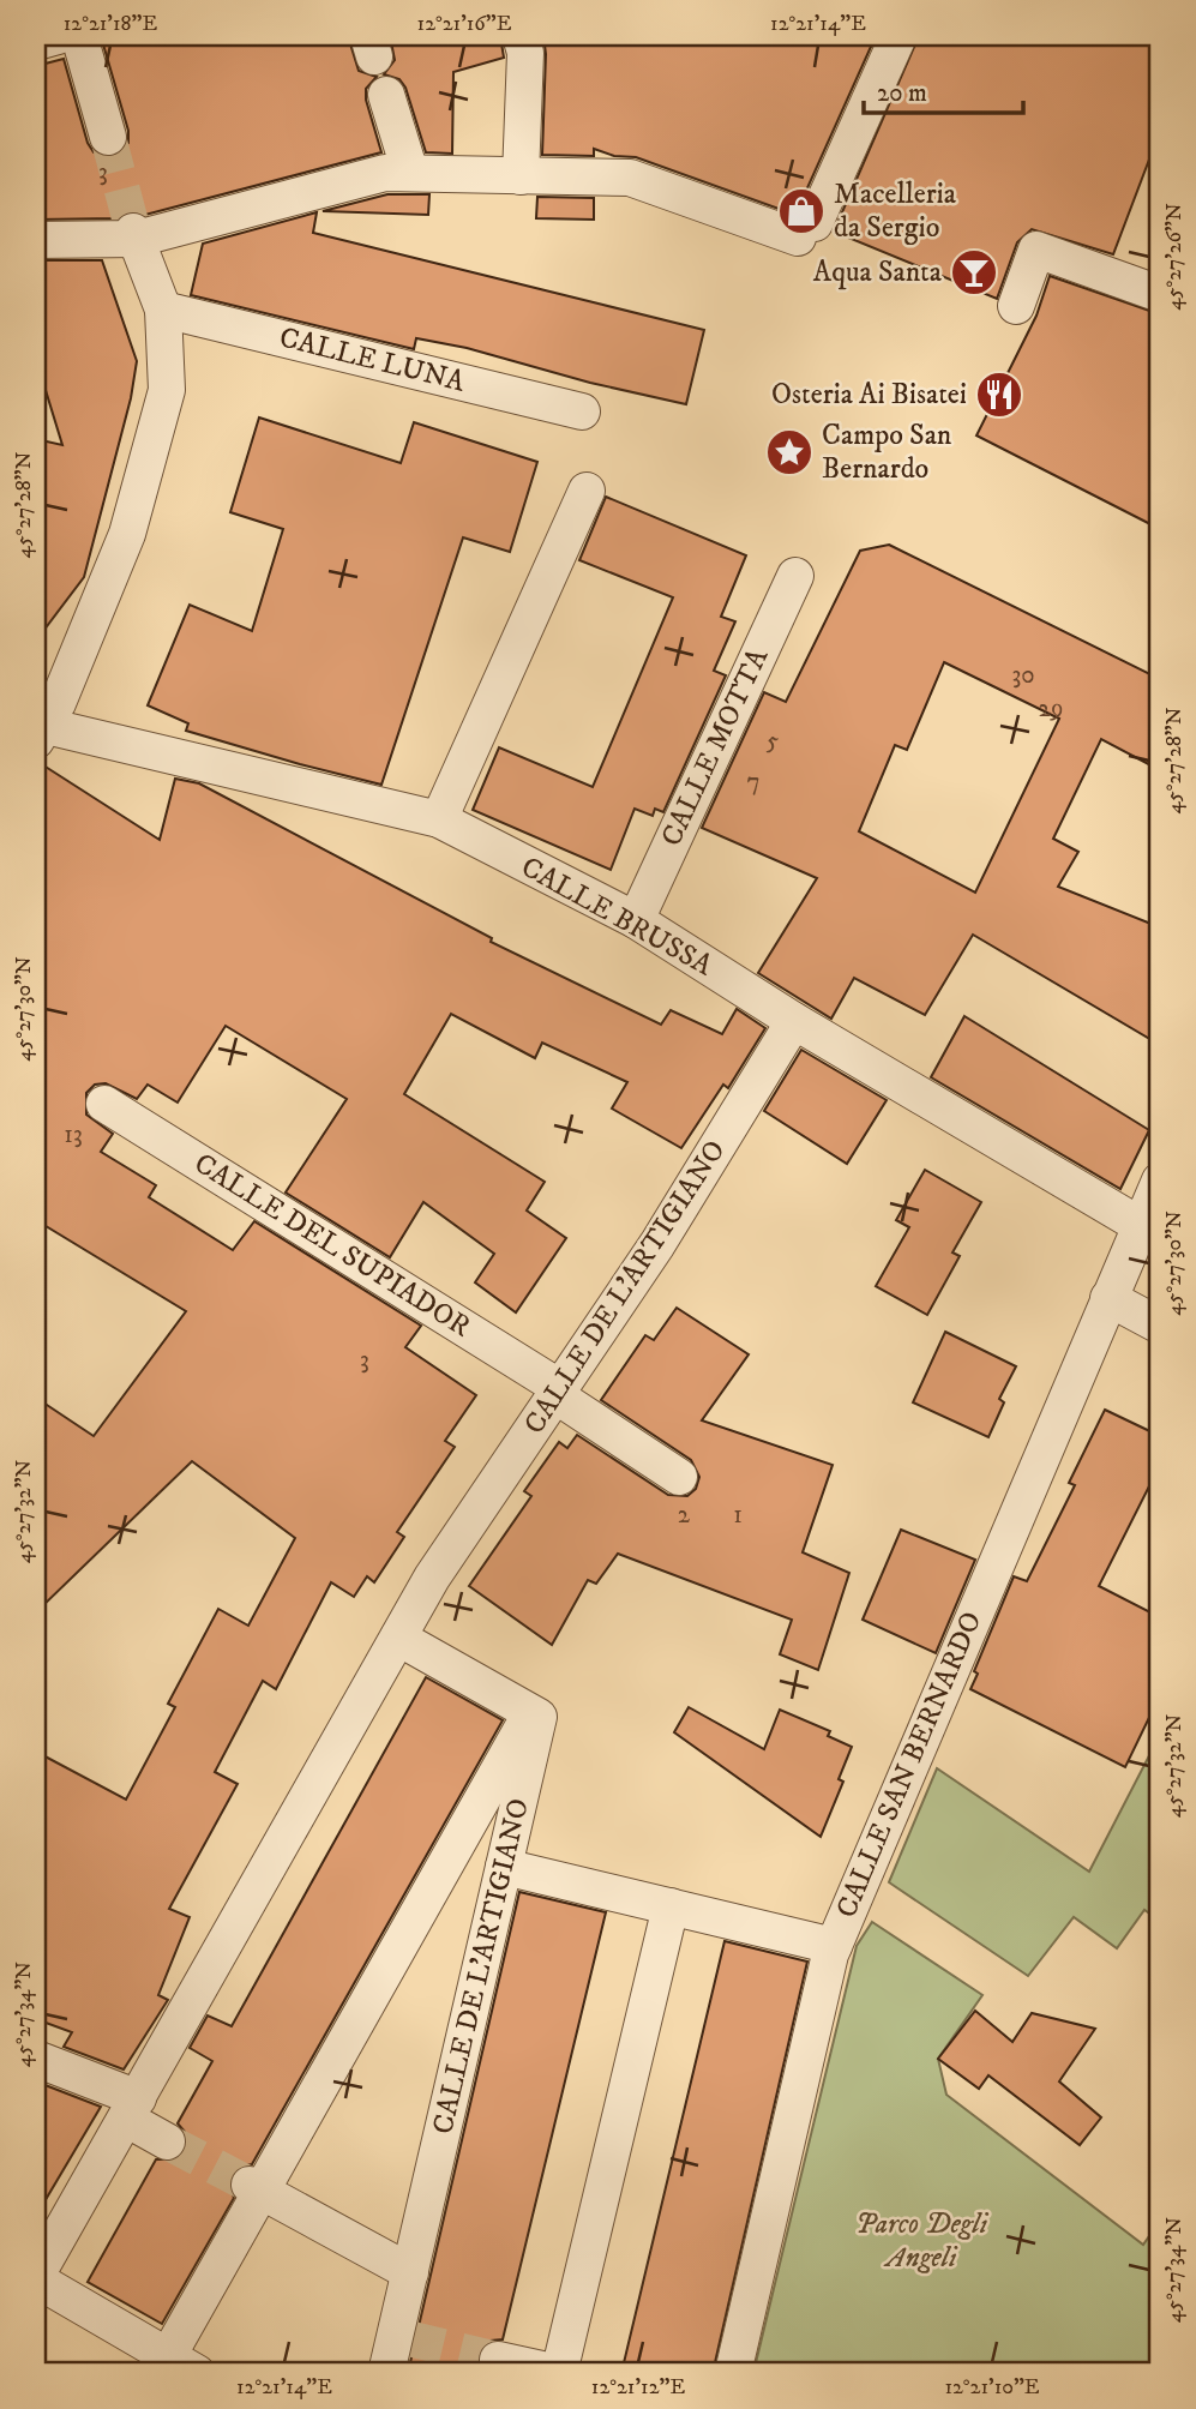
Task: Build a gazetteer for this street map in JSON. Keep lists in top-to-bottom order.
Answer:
{
  "streets": {
    "street": [
      "CALLE LUNA",
      "CALLE MOTTA",
      "CALLE BRUSSA",
      "CALLE DEL SUPIADOR",
      "CALLE DE L'ARTIGIANO",
      "CALLE SAN BERNARDO"
    ]
  },
  "crossings": [
    ["CALLE MOTTA", "CALLE BRUSSA"],
    ["CALLE BRUSSA", "CALLE DE L'ARTIGIANO"],
    ["CALLE BRUSSA", "CALLE SAN BERNARDO"],
    ["CALLE DEL SUPIADOR", "CALLE DE L'ARTIGIANO"]
  ],
  "parks": ["Parco Degli Angeli"],
  "places": {
    "shop": ["Macelleria da Sergio"],
    "bar": ["Aqua Santa"],
    "restaurant": ["Osteria Ai Bisatei"],
    "place": ["Campo San Bernardo"]
  },
  "house_numbers": [
    "3",
    "30",
    "29",
    "5",
    "7",
    "13",
    "3",
    "2",
    "1"
  ],
  "scale_bar": "20 m",
  "coordinates": [
    "12°21'18\"E",
    "12°21'16\"E",
    "12°21'14\"E",
    "45°27'26\"N",
    "45°27'28\"N",
    "45°27'30\"N",
    "45°27'32\"N",
    "45°27'34\"N",
    "12°21'12\"E",
    "12°21'10\"E"
  ]
}
